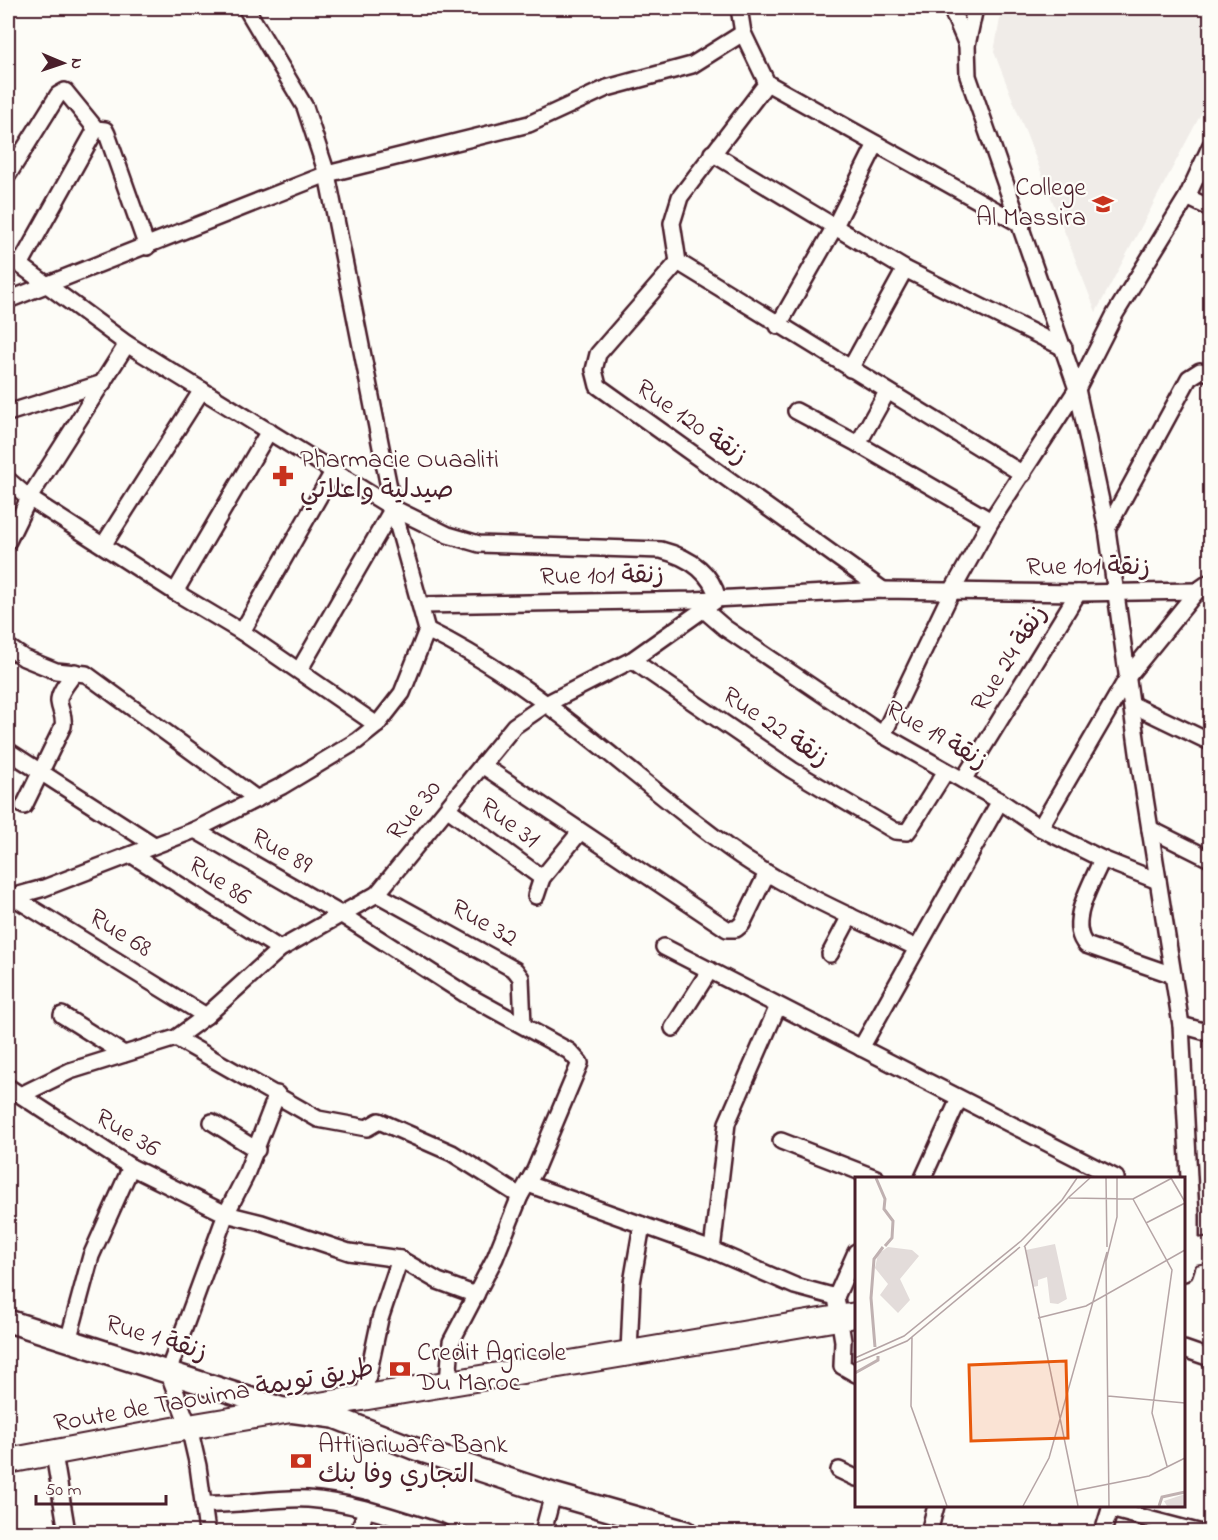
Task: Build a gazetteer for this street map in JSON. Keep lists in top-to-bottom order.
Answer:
{
  "streets": {
    "main road": ["Route de Taouima طريق تويمة"],
    "street": [
      "Rue 120 زنقة",
      "Rue 101 زنقة",
      "Rue 24 زنقة",
      "Rue 22 زنقة",
      "Rue 19 زنقة",
      "Rue 30",
      "Rue 31",
      "Rue 89",
      "Rue 86",
      "Rue 32",
      "Rue 68",
      "Rue 36",
      "Rue 1 زنقة"
    ]
  },
  "crossings": [
    ["Rue 120 زنقة", "Rue 101 زنقة"],
    ["Rue 101 زنقة", "Rue 24 زنقة"],
    ["Rue 101 زنقة", "Rue 30"],
    ["Rue 24 زنقة", "Rue 19 زنقة"],
    ["Rue 22 زنقة", "Rue 19 زنقة"],
    ["Rue 22 زنقة", "Rue 30"],
    ["Rue 19 زنقة", "Rue 30"],
    ["Rue 30", "Rue 31"],
    ["Rue 30", "Rue 89"],
    ["Rue 30", "Rue 86"],
    ["Rue 30", "Rue 32"],
    ["Rue 30", "Rue 68"],
    ["Rue 30", "Rue 36"],
    ["Rue 89", "Rue 32"],
    ["Rue 1 زنقة", "Route de Taouima طريق تويمة"]
  ],
  "places": {
    "school or university": ["College Al Massira"],
    "pharmacy": ["Pharmacie Ouaaliti صيدلية واعلاتي"],
    "bank": ["Credit Agricole Du Maroc", "Attijariwafa Bank التجاري وفا بنك"]
  },
  "scale_bar": "50 m",
  "north": "right"
}
